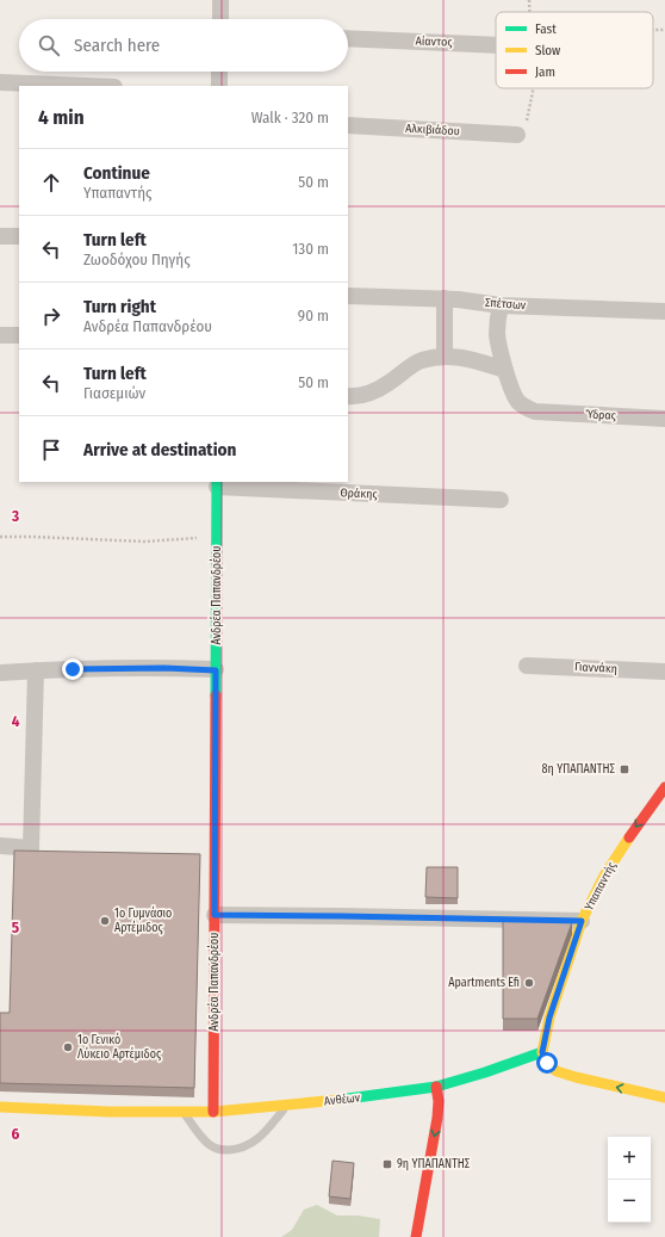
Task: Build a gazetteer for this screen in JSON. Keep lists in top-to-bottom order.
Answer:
{
  "streets": {
    "street": [
      "Αίαντος",
      "Αλκιβιάδου",
      "Σπέτσων",
      "Ύδρας",
      "Θράκης",
      "Ανδρέα Παπανδρέου",
      "Γιαννάκη",
      "Υπαπαντής",
      "Ανθέων"
    ]
  },
  "crossings": [
    ["Θράκης", "Ανδρέα Παπανδρέου"],
    ["Ανδρέα Παπανδρέου", "Ανθέων"],
    ["Υπαπαντής", "Ανθέων"]
  ],
  "one_way": ["Υπαπαντής"],
  "places": {
    "transit": ["8η ΥΠΑΠΑΝΤΗΣ", "9η ΥΠΑΠΑΝΤΗΣ"],
    "other": ["1ο Γυμνάσιο Αρτέμιδος", "Apartments Efi", "1ο Γενικό Λύκειο Αρτέμιδος"]
  },
  "legend": ["Fast", "Slow", "Jam"],
  "page": {
    "search": "Search here",
    "heading": ["4 min", "Walk · 320 m"],
    "list": [
      ["Continue", "Υπαπαντής", "50 m"],
      ["Turn left", "Ζωοδόχου Πηγής", "130 m"],
      ["Turn right", "Ανδρέα Παπανδρέου", "90 m"],
      ["Turn left", "Γιασεμιών", "50 m"],
      "Arrive at destination"
    ],
    "map_buttons": ["+", "−"]
  },
  "grid": {
    "rows": [
      "3",
      "4",
      "5",
      "6"
    ]
  }
}
